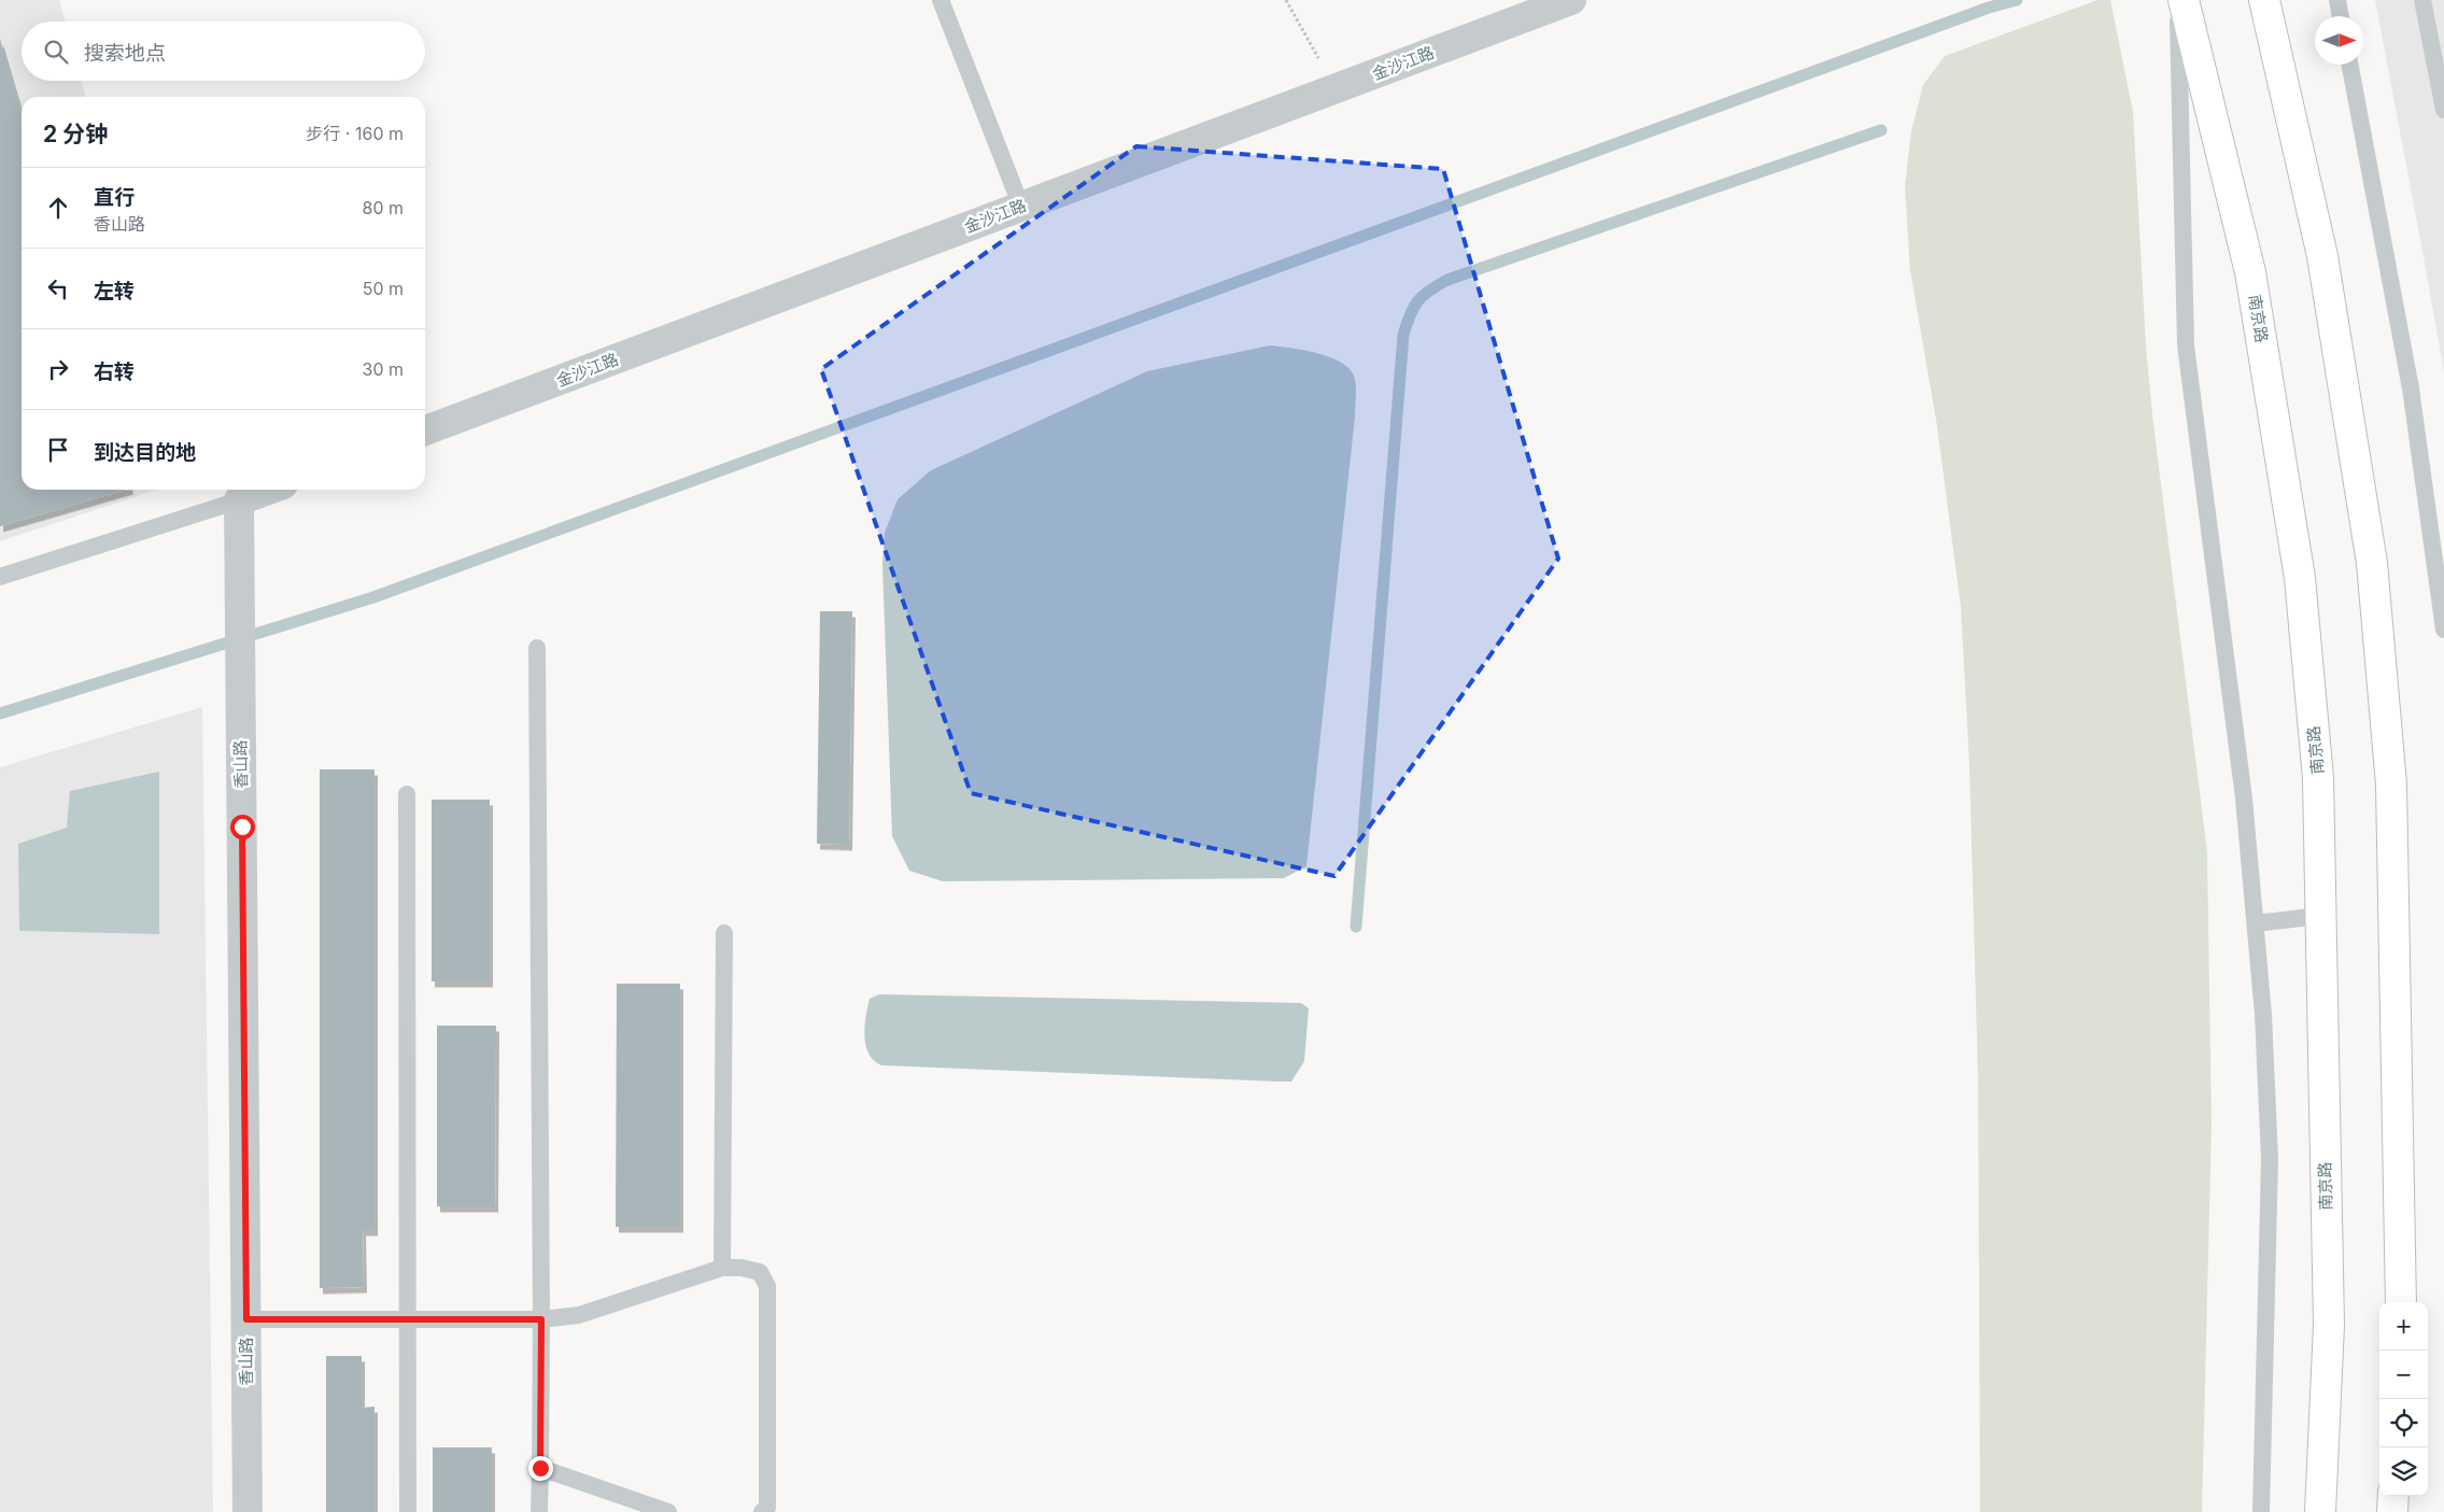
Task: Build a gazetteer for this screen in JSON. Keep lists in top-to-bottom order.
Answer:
{
  "streets": {
    "main road": ["南京路"],
    "street": ["金沙江路", "香山路"]
  },
  "north": "right",
  "page": {
    "search": "搜索地点",
    "heading": ["2 分钟", "步行 · 160 m"],
    "list": [
      ["直行", "香山路", "80 m"],
      ["左转", "50 m"],
      ["右转", "30 m"],
      "到达目的地"
    ],
    "map_buttons": ["+", "−"]
  }
}
